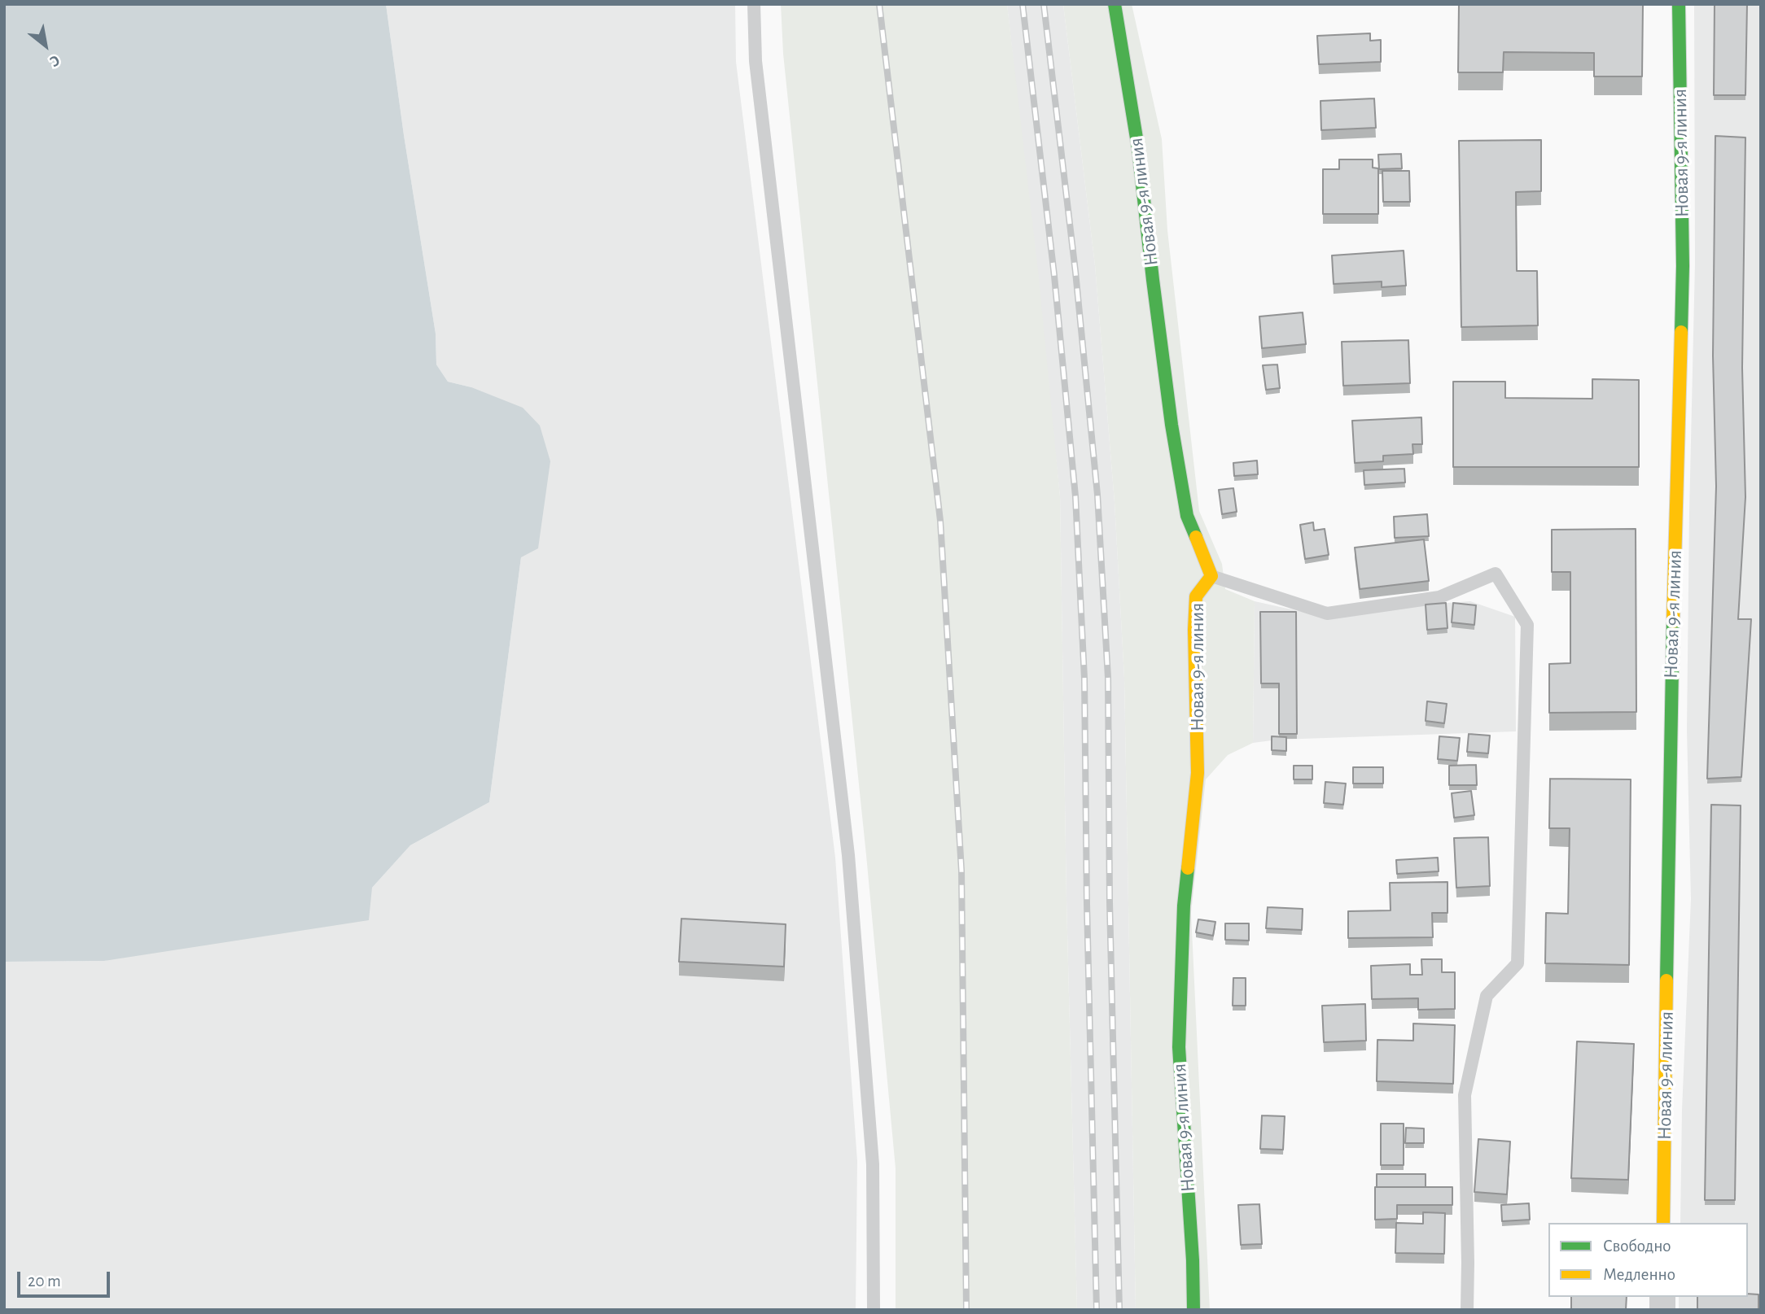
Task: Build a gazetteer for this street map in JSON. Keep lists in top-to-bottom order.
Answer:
{
  "streets": {
    "street": ["Новая 9-я линия"]
  },
  "legend": ["Свободно", "Медленно"],
  "scale_bar": "20 m",
  "north": "bottom right"
}
